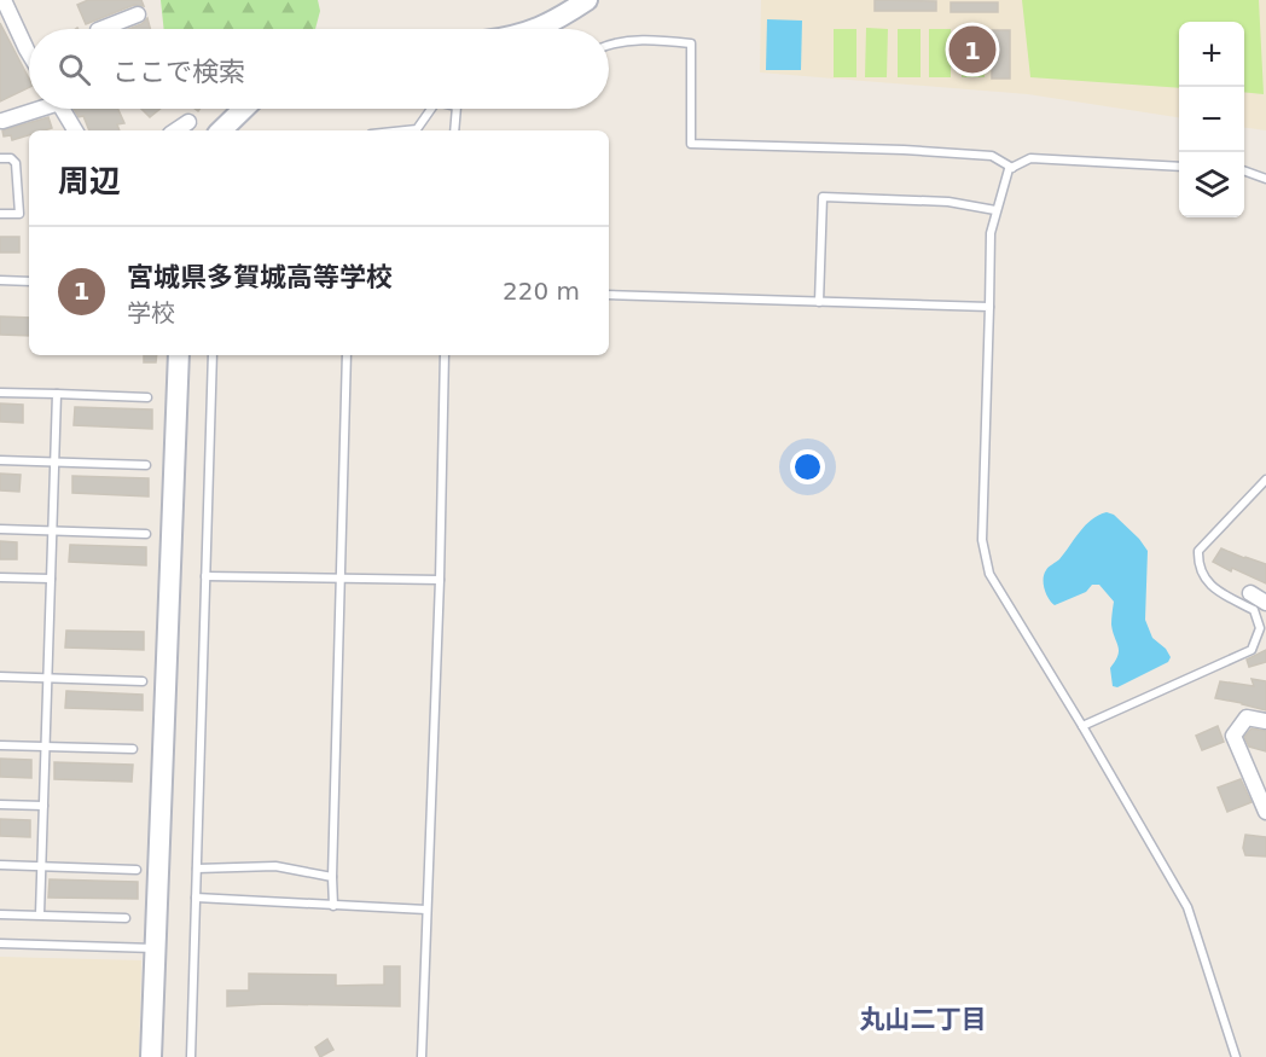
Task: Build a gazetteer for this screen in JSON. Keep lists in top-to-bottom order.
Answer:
{
  "districts": ["丸山二丁目"],
  "page": {
    "map_buttons": ["+", "−"],
    "pins": "1",
    "search": "ここで検索",
    "heading": "周辺",
    "list": [
      {
        "mark": "1",
        "name": "宮城県多賀城高等学校",
        "note": "学校",
        "value": "220 m"
      }
    ]
  }
}
